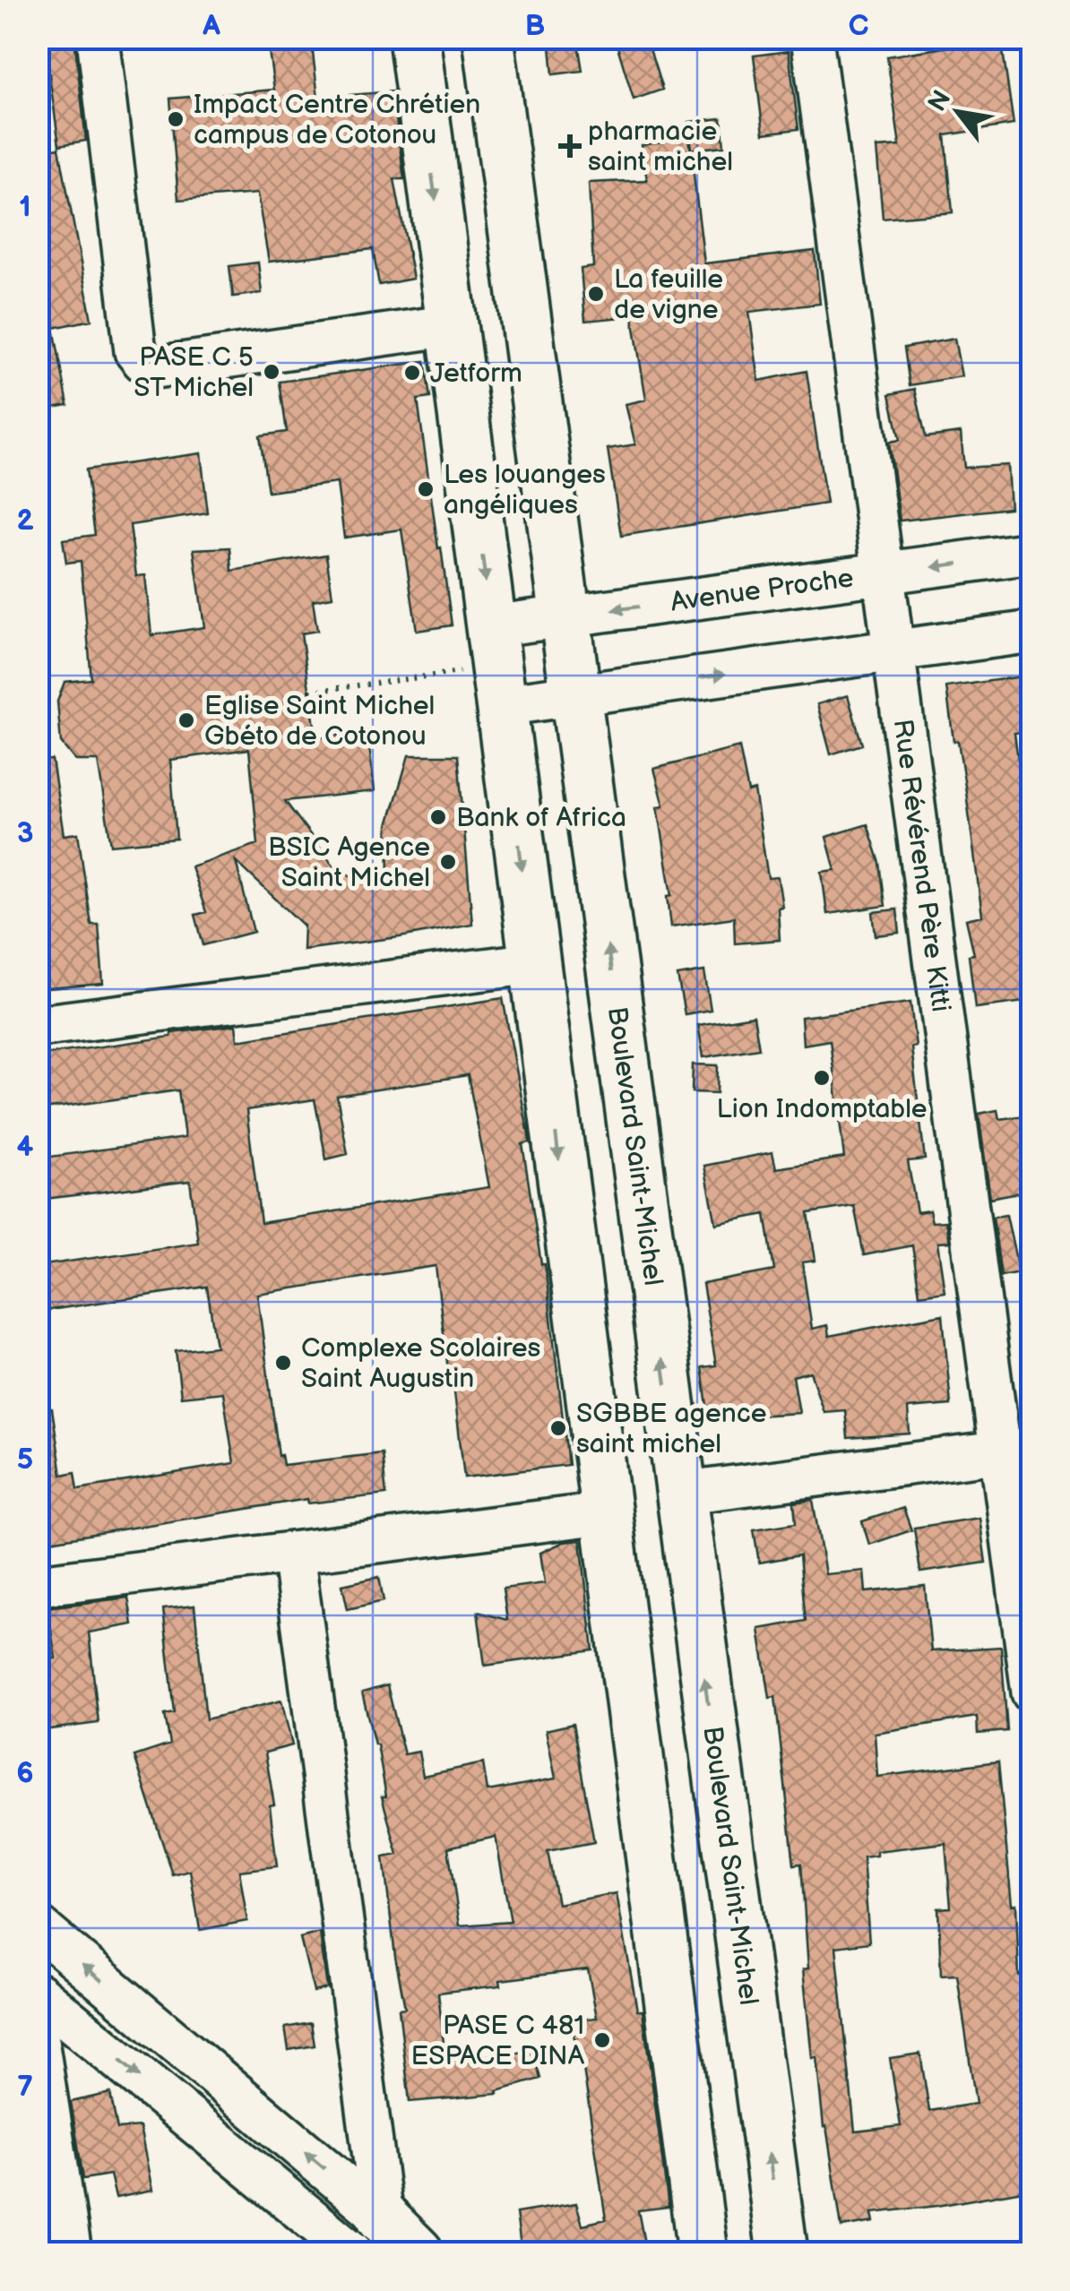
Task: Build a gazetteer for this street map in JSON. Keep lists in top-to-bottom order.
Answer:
{
  "streets": {
    "main road": ["Boulevard Saint-Michel"],
    "street": ["Avenue Proche", "Rue Révérend Père Kitti"]
  },
  "crossings": [
    ["Avenue Proche", "Rue Révérend Père Kitti"],
    ["Avenue Proche", "Boulevard Saint-Michel"]
  ],
  "places": {
    "other": [
      "Impact Centre Chrétien campus de Cotonou",
      "La feuille de vigne",
      "PASE C 5 ST Michel",
      "Jetform",
      "Les louanges angéliques",
      "Eglise Saint Michel Gbéto de Cotonou",
      "Bank of Africa",
      "BSIC Agence Saint Michel",
      "Lion Indomptable",
      "Complexe Scolaires Saint Augustin",
      "SGBBE agence saint michel",
      "PASE C 481 ESPACE DINA"
    ],
    "health": ["pharmacie saint michel"]
  },
  "north": "top left",
  "grid": {
    "columns": ["A", "B", "C"],
    "rows": [
      "1",
      "2",
      "3",
      "4",
      "5",
      "6",
      "7"
    ]
  }
}
